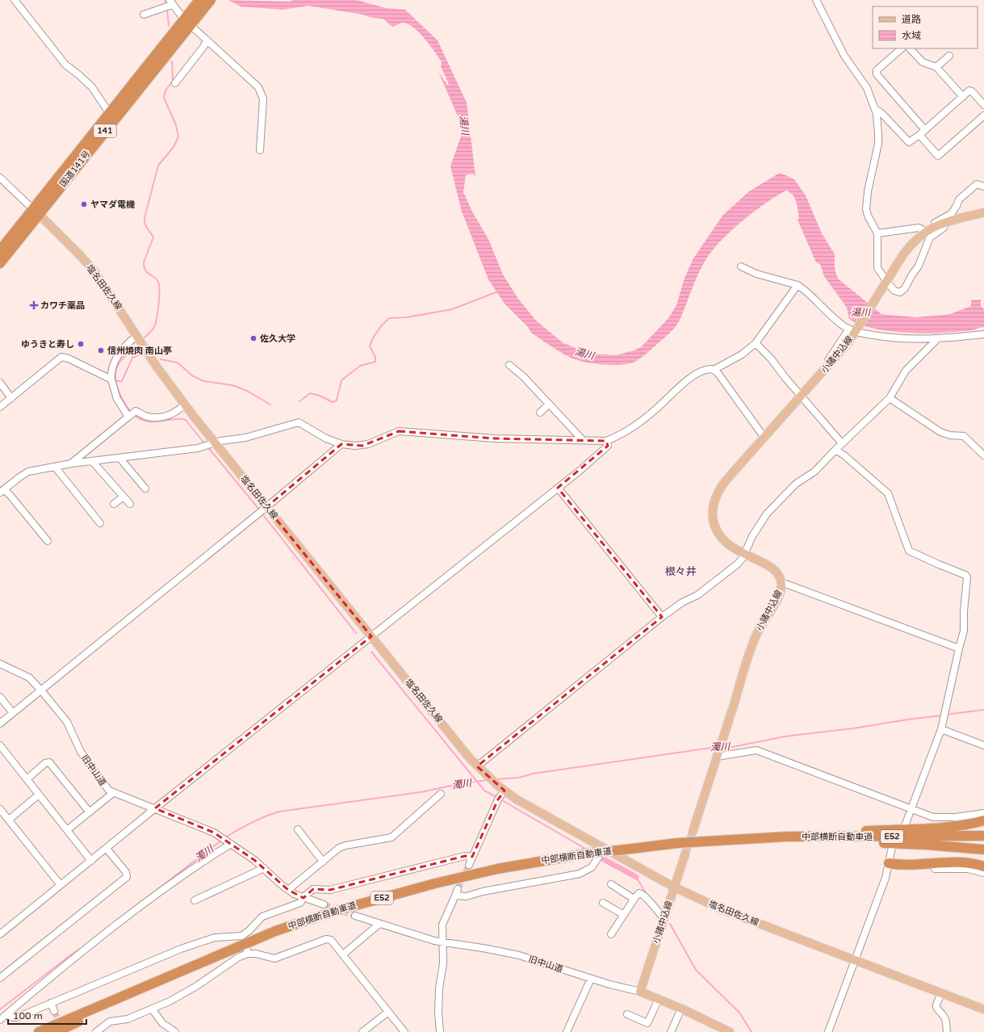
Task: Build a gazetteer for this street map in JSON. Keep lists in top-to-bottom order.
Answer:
{
  "streets": {
    "highway": [
      "141",
      "国道141号",
      "中部横断自動車道",
      "E52"
    ],
    "main road": ["塩名田佐久線", "小諸中込線", "旧中山道"]
  },
  "crossings": [
    ["国道141号", "塩名田佐久線"],
    ["塩名田佐久線", "小諸中込線"],
    ["小諸中込線", "旧中山道"]
  ],
  "districts": ["根々井"],
  "water": ["湯川", "濁川"],
  "places": {
    "other": [
      "ヤマダ電機",
      "佐久大学",
      "ゆうきと寿し",
      "信州焼肉 南山亭"
    ],
    "health": ["カワチ薬品"]
  },
  "legend": ["道路", "水域"],
  "scale_bar": "100 m"
}
